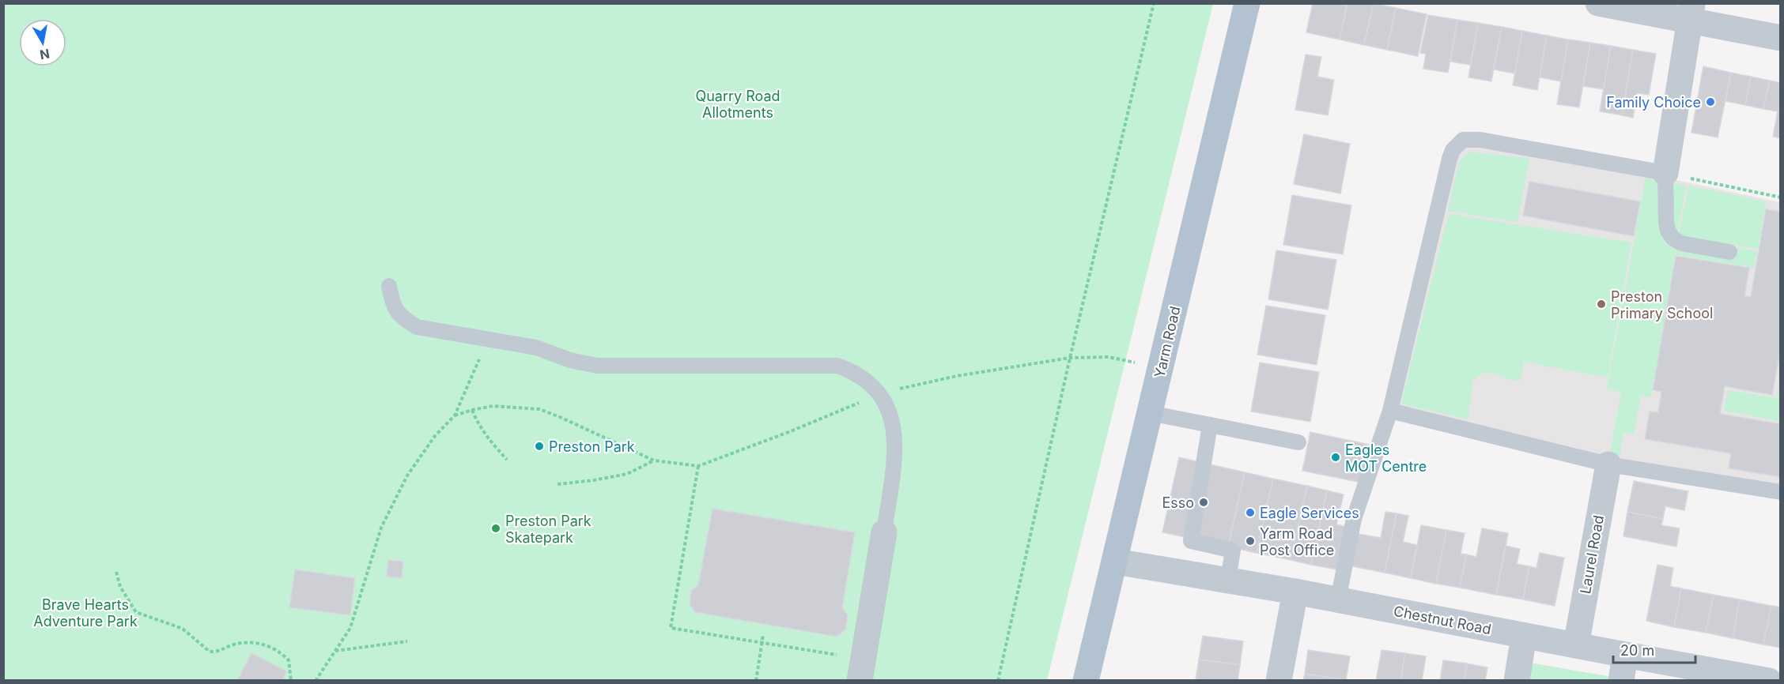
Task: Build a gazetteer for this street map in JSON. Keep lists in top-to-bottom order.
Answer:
{
  "streets": {
    "main road": ["Yarm Road"],
    "street": ["Laurel Road", "Chestnut Road"]
  },
  "crossings": [
    ["Yarm Road", "Chestnut Road"],
    ["Laurel Road", "Chestnut Road"]
  ],
  "parks": ["Quarry Road Allotments", "Brave Hearts Adventure Park"],
  "places": [
    "Family Choice",
    "Preston Primary School",
    "Preston Park",
    "Eagles MOT Centre",
    "Esso",
    "Eagle Services",
    "Preston Park Skatepark",
    "Yarm Road Post Office"
  ],
  "scale_bar": "20 m",
  "north": "bottom"
}
